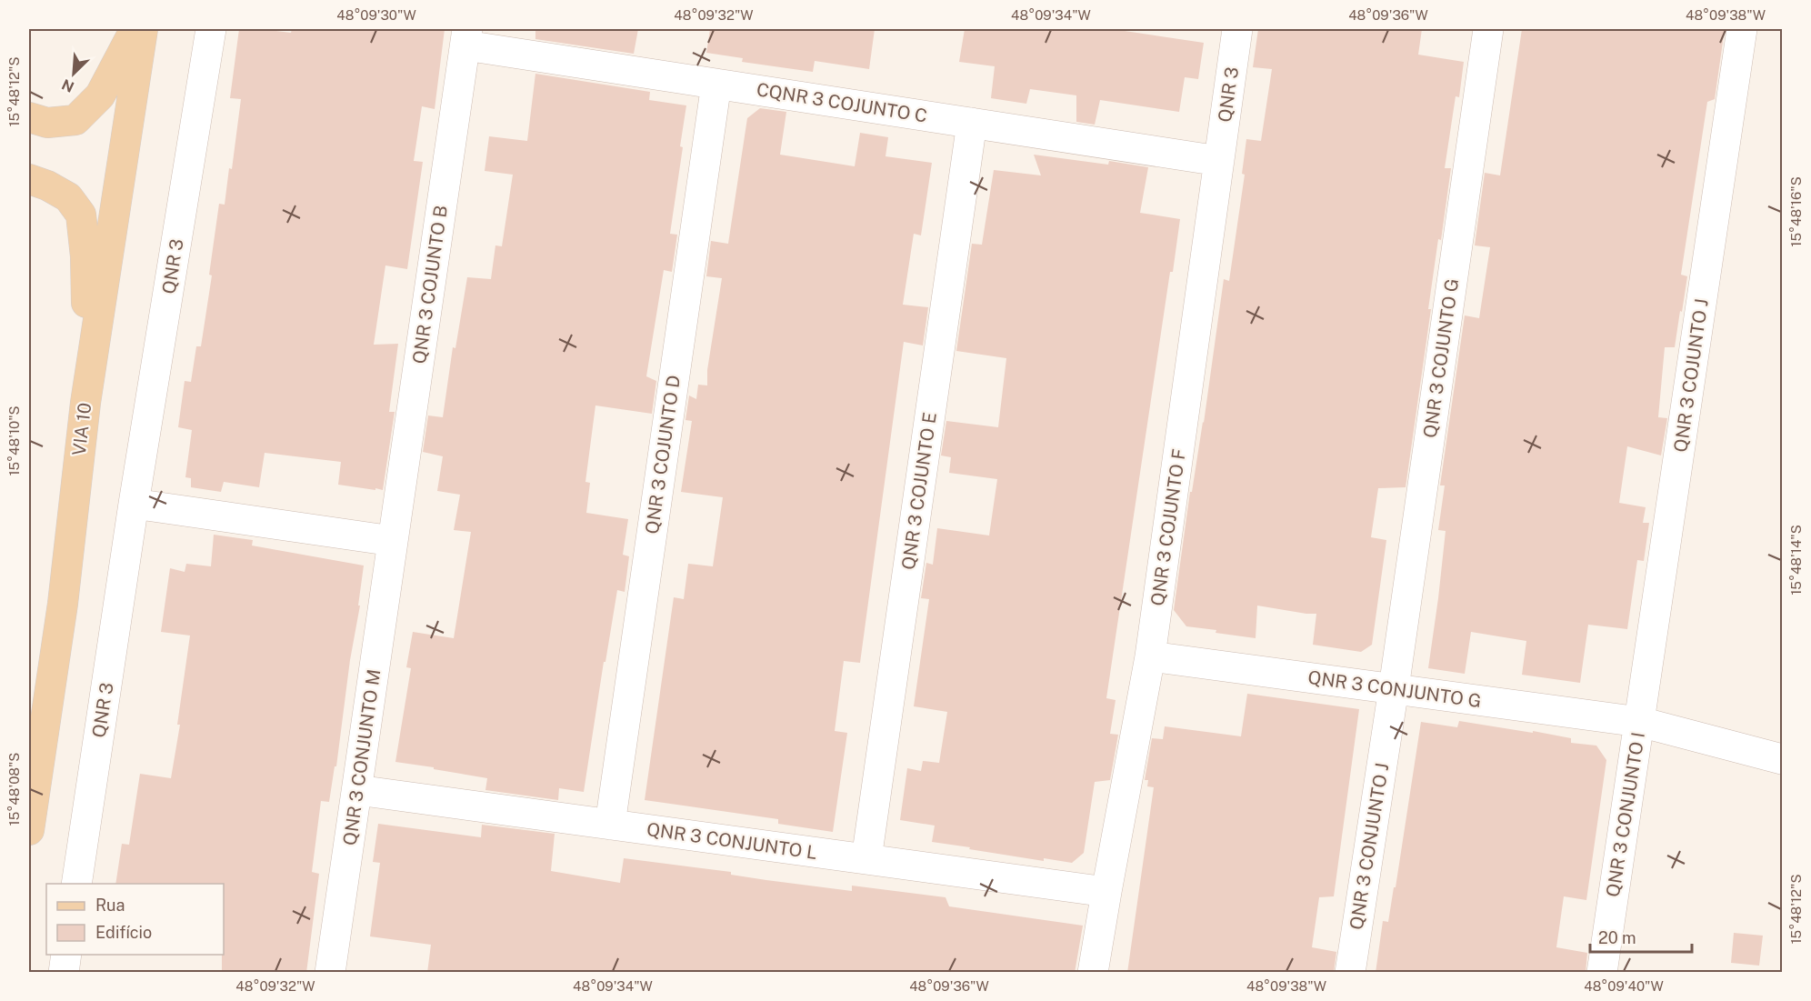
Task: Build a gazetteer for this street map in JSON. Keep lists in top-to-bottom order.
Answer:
{
  "streets": {
    "main road": ["VIA 10"],
    "street": [
      "QNR 3",
      "CQNR 3 COJUNTO C",
      "QNR 3 COJUNTO B",
      "QNR 3 COJUNTO G",
      "QNR 3 COJUNTO J",
      "QNR 3 COJUNTO D",
      "QNR 3 COJUNTO E",
      "QNR 3 COJUNTO F",
      "QNR 3 CONJUNTO G",
      "QNR 3 CONJUNTO M",
      "QNR 3 CONJUNTO I",
      "QNR 3 CONJUNTO L",
      "QNR 3 CONJUNTO J"
    ]
  },
  "crossings": [
    ["QNR 3", "CQNR 3 COJUNTO C"],
    ["QNR 3", "QNR 3 COJUNTO F"],
    ["CQNR 3 COJUNTO C", "QNR 3 COJUNTO B"],
    ["CQNR 3 COJUNTO C", "QNR 3 COJUNTO D"],
    ["CQNR 3 COJUNTO C", "QNR 3 COJUNTO E"],
    ["CQNR 3 COJUNTO C", "QNR 3 COJUNTO F"],
    ["QNR 3 COJUNTO B", "QNR 3 CONJUNTO M"],
    ["QNR 3 COJUNTO G", "QNR 3 CONJUNTO G"],
    ["QNR 3 COJUNTO G", "QNR 3 CONJUNTO J"],
    ["QNR 3 COJUNTO J", "QNR 3 CONJUNTO G"],
    ["QNR 3 COJUNTO J", "QNR 3 CONJUNTO I"],
    ["QNR 3 COJUNTO D", "QNR 3 CONJUNTO L"],
    ["QNR 3 COJUNTO E", "QNR 3 CONJUNTO L"],
    ["QNR 3 COJUNTO F", "QNR 3 CONJUNTO G"],
    ["QNR 3 COJUNTO F", "QNR 3 CONJUNTO L"],
    ["QNR 3 CONJUNTO G", "QNR 3 CONJUNTO I"],
    ["QNR 3 CONJUNTO G", "QNR 3 CONJUNTO J"],
    ["QNR 3 CONJUNTO M", "QNR 3 CONJUNTO L"]
  ],
  "legend": ["Rua", "Edifício"],
  "scale_bar": "20 m",
  "north": "bottom left",
  "coordinates": [
    "48°09'30\"W",
    "48°09'32\"W",
    "48°09'34\"W",
    "48°09'36\"W",
    "48°09'38\"W",
    "15°48'12\"S",
    "15°48'16\"S",
    "15°48'10\"S",
    "15°48'14\"S",
    "15°48'08\"S",
    "48°09'40\"W"
  ]
}
